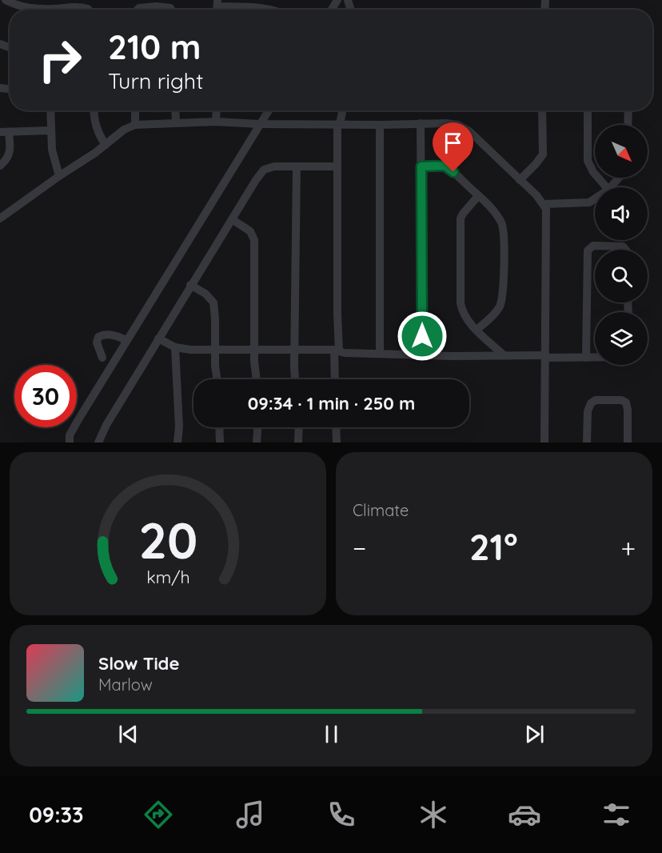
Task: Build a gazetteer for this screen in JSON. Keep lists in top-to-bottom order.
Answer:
{
  "north": "bottom right",
  "page": {
    "turn": ["210 m", "Turn right"],
    "limit": "30",
    "trip": "09:34 · 1 min · 250 m",
    "tile": "Climate",
    "heat": ["−", "21°", "+"],
    "song": ["Slow Tide", "Marlow"],
    "tabs": "09:33",
    "gauge": ["20", "km/h"]
  }
}
